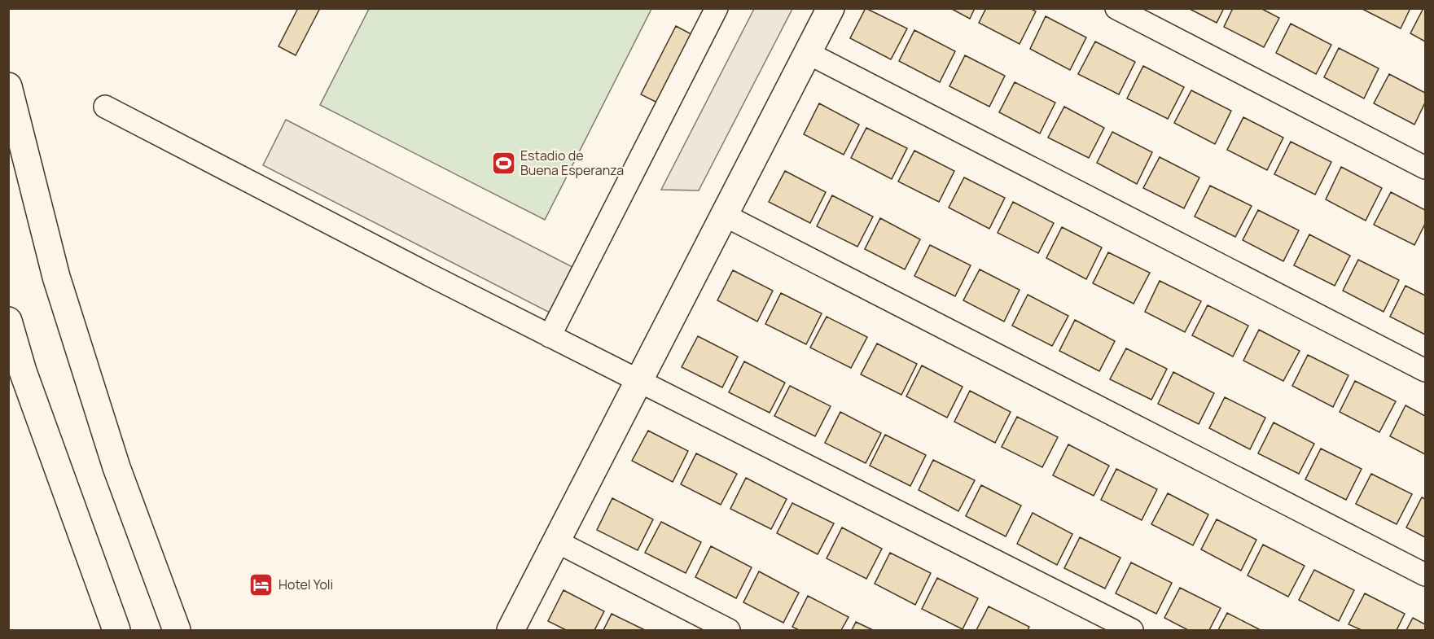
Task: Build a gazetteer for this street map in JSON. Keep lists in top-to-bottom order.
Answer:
{
  "places": {
    "sports": ["Estadio de Buena Esperanza"],
    "hotel": ["Hotel Yoli"]
  }
}
